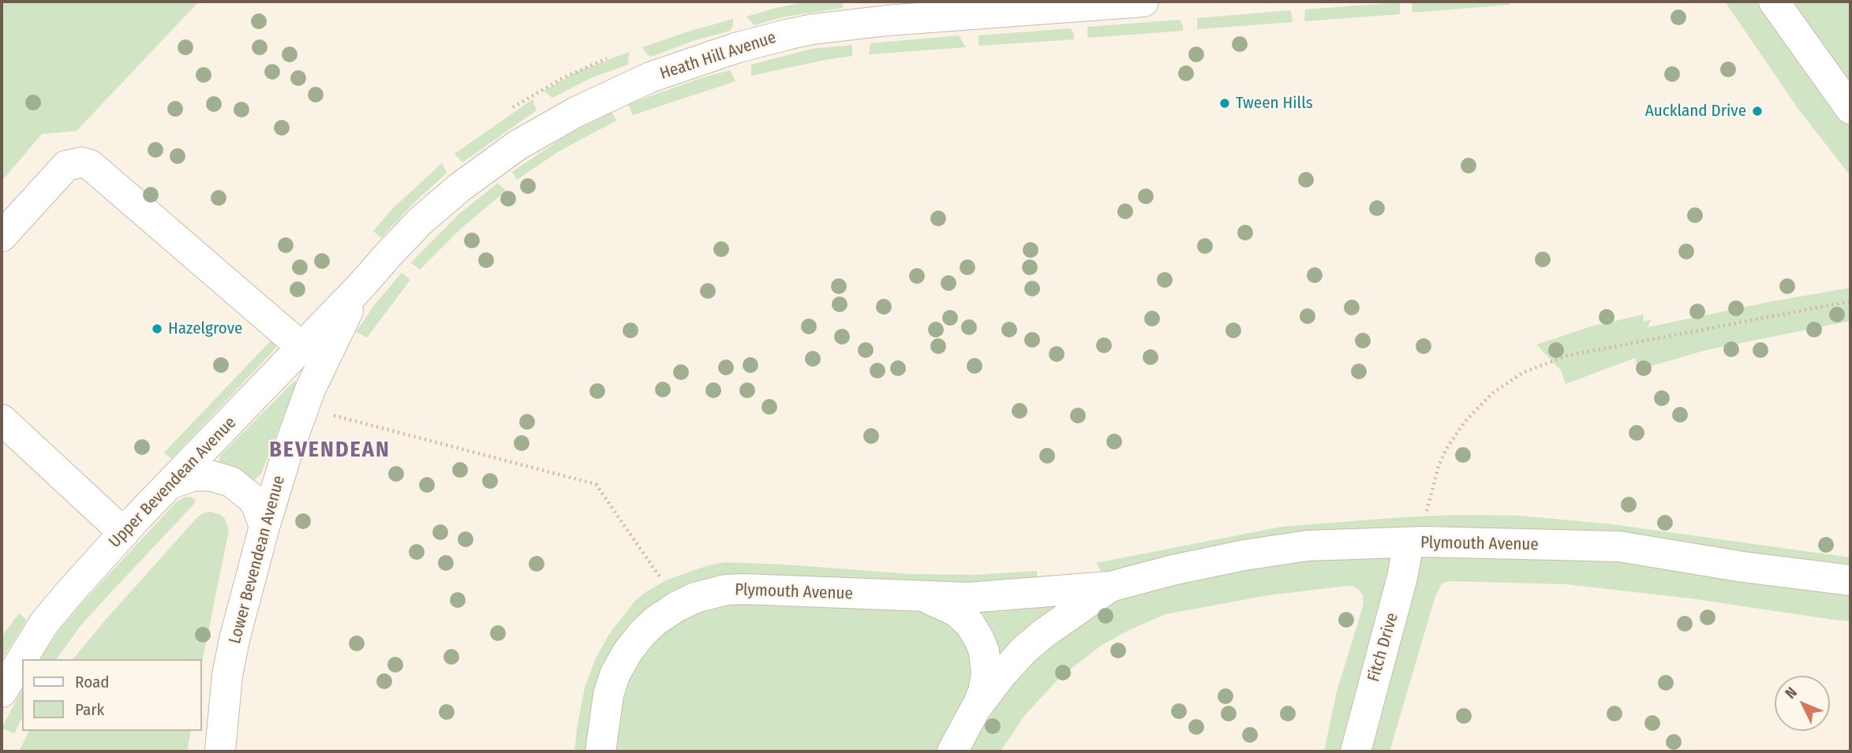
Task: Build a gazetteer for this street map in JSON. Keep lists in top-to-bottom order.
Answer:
{
  "streets": {
    "street": [
      "Heath Hill Avenue",
      "Upper Bevendean Avenue",
      "Plymouth Avenue",
      "Lower Bevendean Avenue",
      "Fitch Drive"
    ]
  },
  "crossings": [
    ["Heath Hill Avenue", "Upper Bevendean Avenue"],
    ["Heath Hill Avenue", "Lower Bevendean Avenue"],
    ["Upper Bevendean Avenue", "Lower Bevendean Avenue"],
    ["Plymouth Avenue", "Fitch Drive"]
  ],
  "districts": ["BEVENDEAN"],
  "places": ["Tween Hills", "Auckland Drive", "Hazelgrove"],
  "legend": ["Road", "Park"],
  "north": "top left"
}
